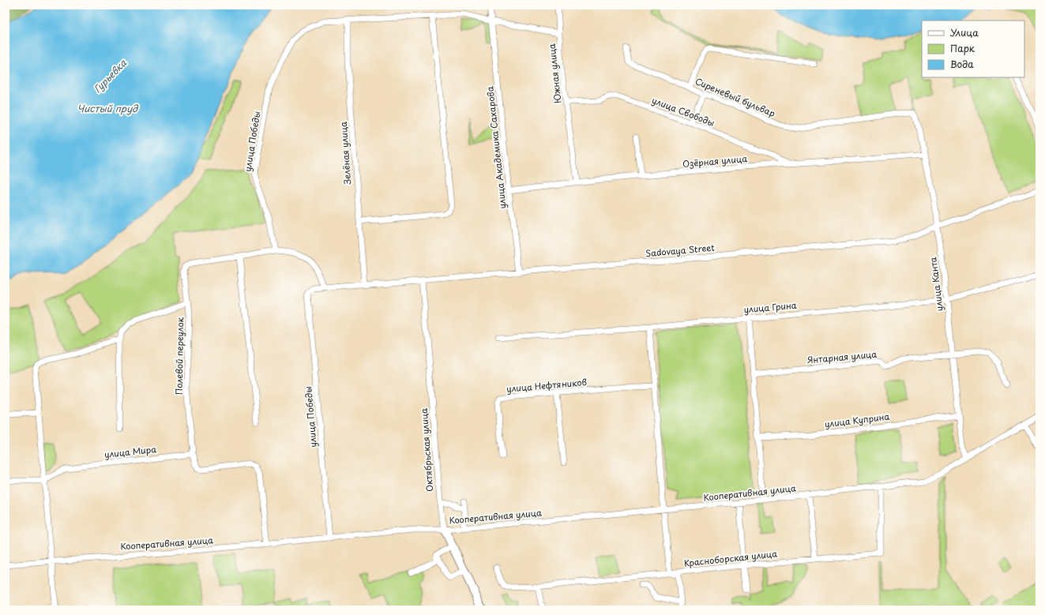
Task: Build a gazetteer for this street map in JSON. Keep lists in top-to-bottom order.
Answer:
{
  "streets": {
    "street": [
      "Южная улица",
      "Сиреневый бульвар",
      "улица Свободы",
      "улица Победы",
      "улица Академика Сахарова",
      "Зелёная улица",
      "Озёрная улица",
      "Sadovaya Street",
      "улица Канта",
      "улица Грина",
      "Полевой переулок",
      "Янтарная улица",
      "улица Нефтяников",
      "улица Куприна",
      "Октябрьская улица",
      "улица Мира",
      "Кооперативная улица",
      "Красноборская улица"
    ]
  },
  "crossings": [
    ["Южная улица", "улица Свободы"],
    ["Южная улица", "улица Победы"],
    ["Южная улица", "улица Академика Сахарова"],
    ["Южная улица", "Зелёная улица"],
    ["Южная улица", "Озёрная улица"],
    ["Сиреневый бульвар", "улица Канта"],
    ["улица Свободы", "Озёрная улица"],
    ["улица Победы", "Sadovaya Street"],
    ["улица Победы", "Кооперативная улица"],
    ["улица Академика Сахарова", "Озёрная улица"],
    ["улица Академика Сахарова", "Sadovaya Street"],
    ["Зелёная улица", "Sadovaya Street"],
    ["Озёрная улица", "улица Канта"],
    ["Sadovaya Street", "улица Канта"],
    ["Sadovaya Street", "Октябрьская улица"],
    ["улица Канта", "улица Грина"],
    ["улица Канта", "Янтарная улица"],
    ["улица Канта", "улица Куприна"],
    ["улица Канта", "Кооперативная улица"],
    ["Полевой переулок", "улица Мира"],
    ["Октябрьская улица", "Кооперативная улица"],
    ["Кооперативная улица", "Красноборская улица"]
  ],
  "water": ["Гурьевка", "Чистый пруд"],
  "legend": ["Улица", "Парк", "Вода"]
}
